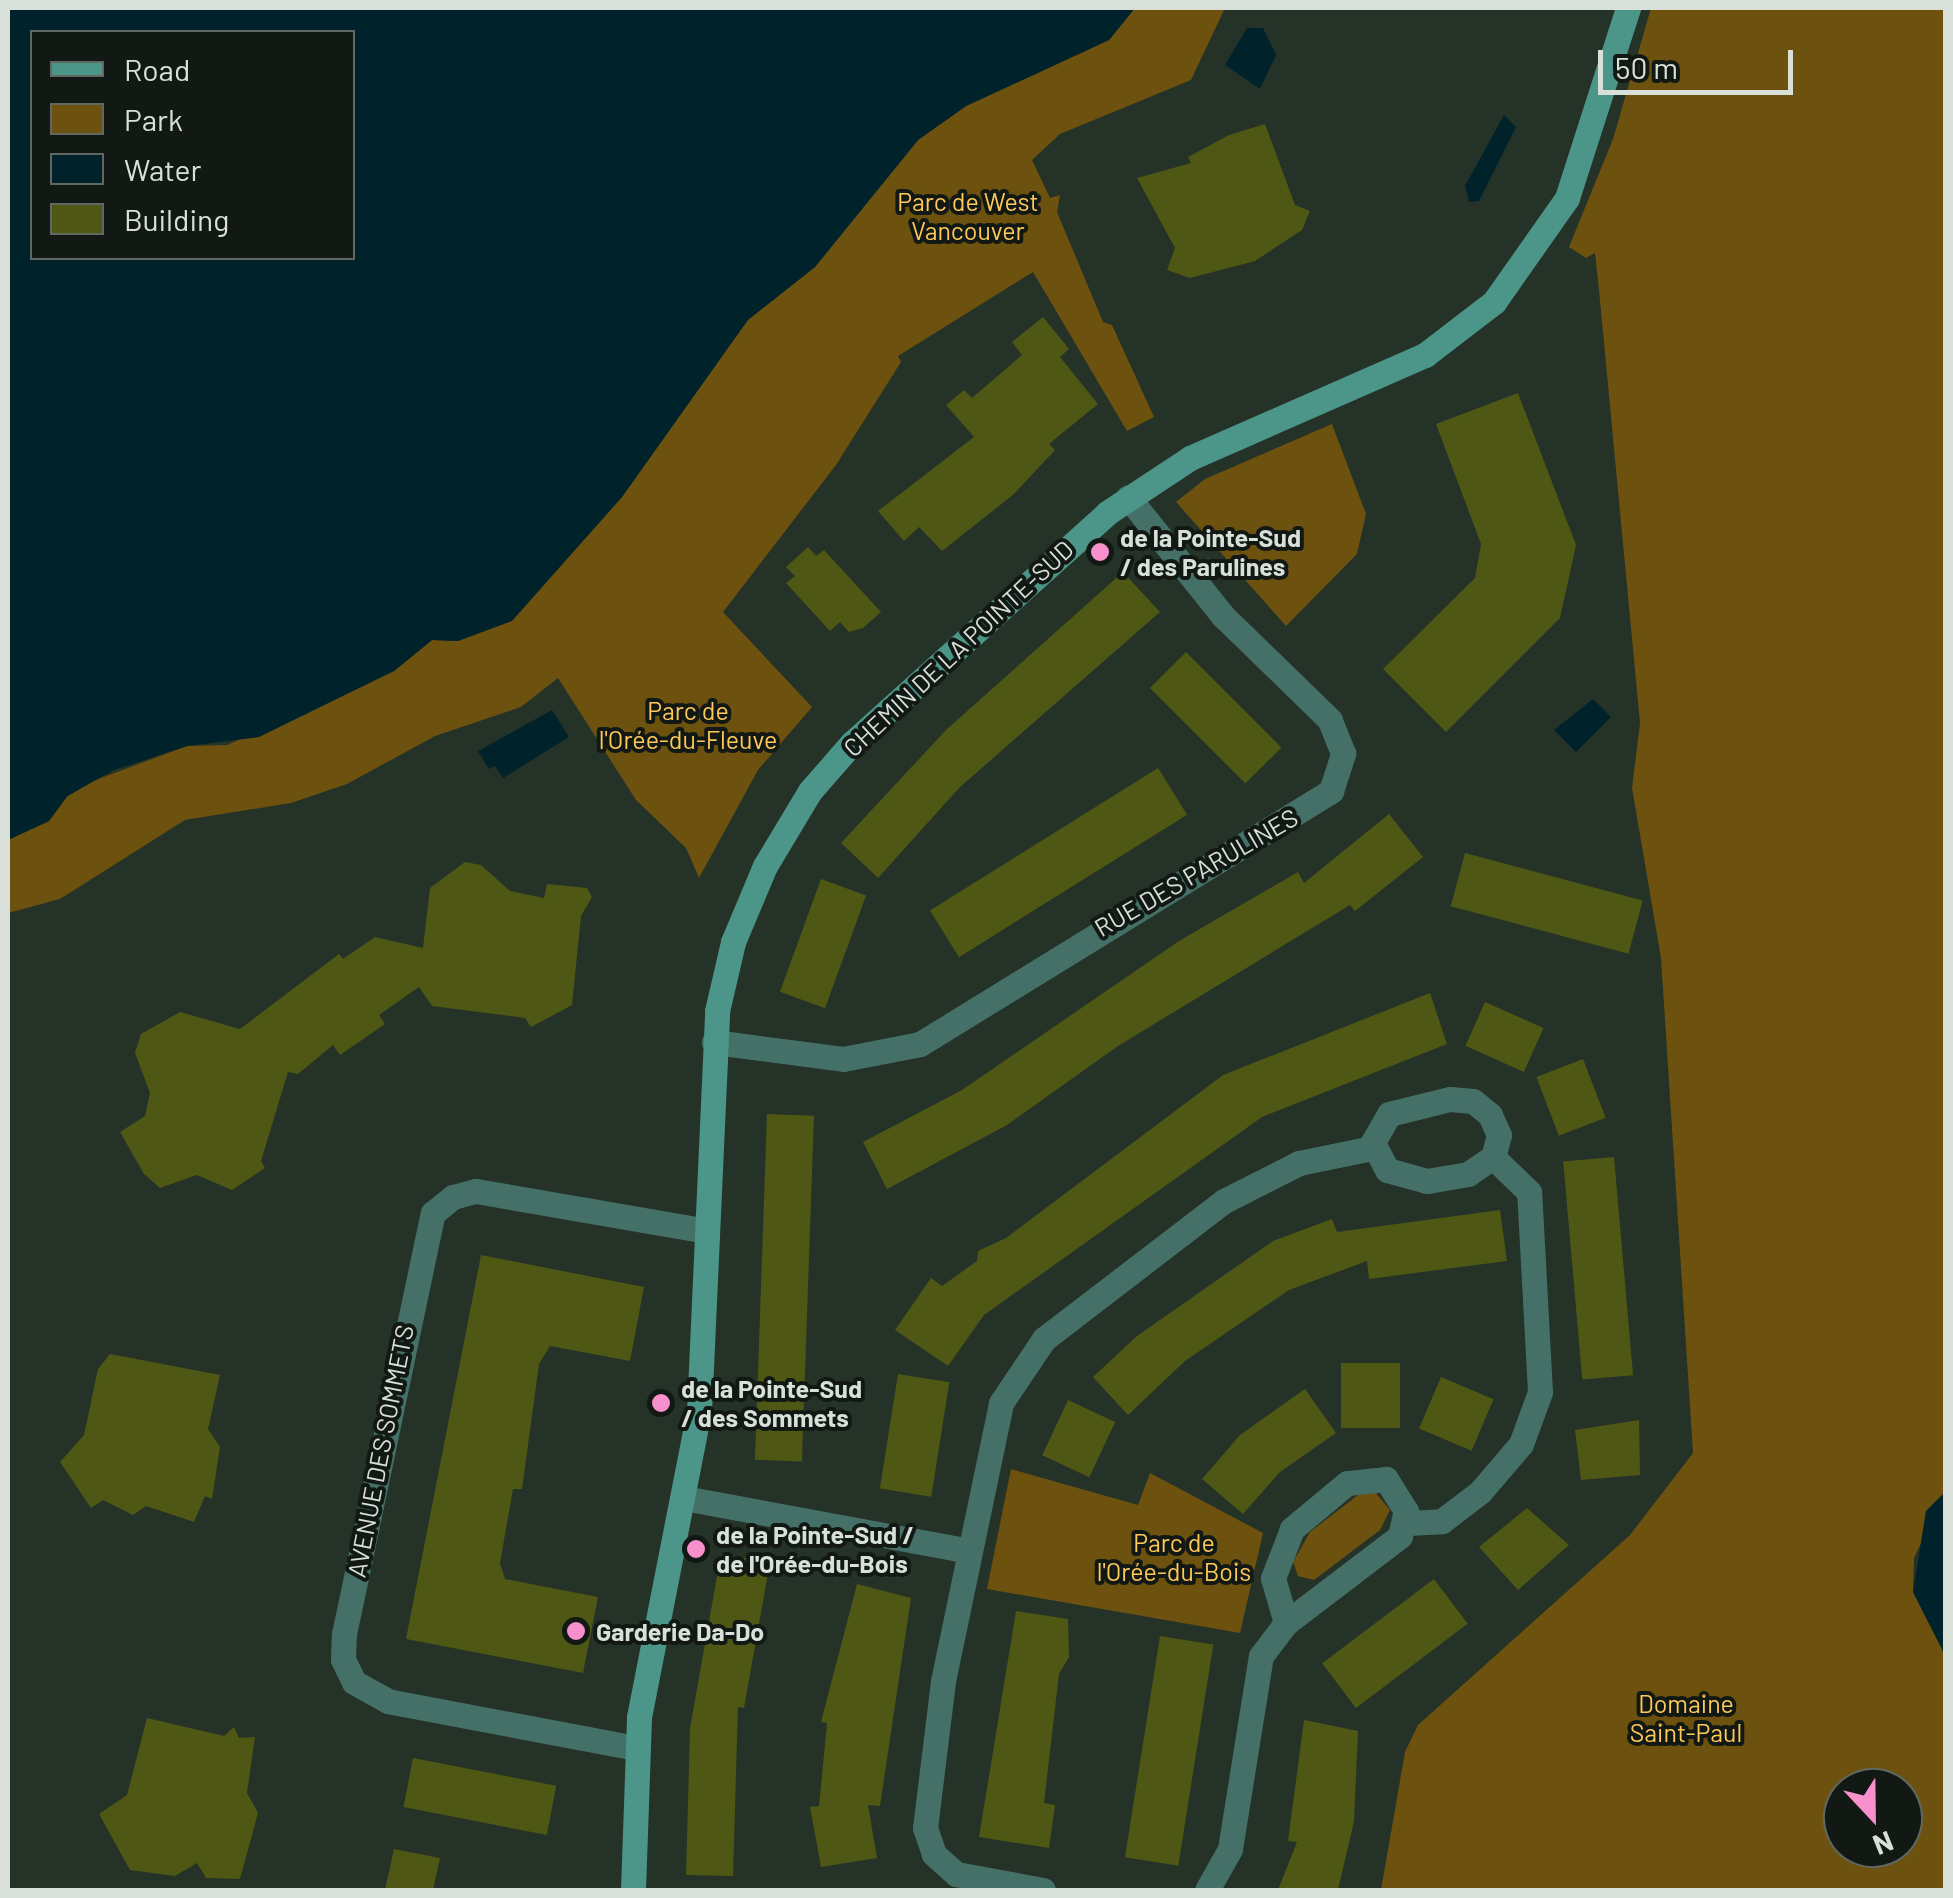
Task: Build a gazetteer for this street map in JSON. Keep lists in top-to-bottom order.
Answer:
{
  "streets": {
    "street": ["CHEMIN DE LA POINTE-SUD", "RUE DES PARULINES", "AVENUE DES SOMMETS"]
  },
  "crossings": [
    ["CHEMIN DE LA POINTE-SUD", "RUE DES PARULINES"],
    ["CHEMIN DE LA POINTE-SUD", "AVENUE DES SOMMETS"]
  ],
  "parks": [
    "Parc de West Vancouver",
    "Parc de l'Orée-du-Fleuve",
    "Parc de l'Orée-du-Bois",
    "Domaine Saint-Paul"
  ],
  "places": [
    "de la Pointe-Sud / des Parulines",
    "de la Pointe-Sud / des Sommets",
    "de la Pointe-Sud / de l'Orée-du-Bois",
    "Garderie Da-Do"
  ],
  "legend": [
    "Road",
    "Park",
    "Water",
    "Building"
  ],
  "scale_bar": "50 m",
  "north": "bottom"
}
